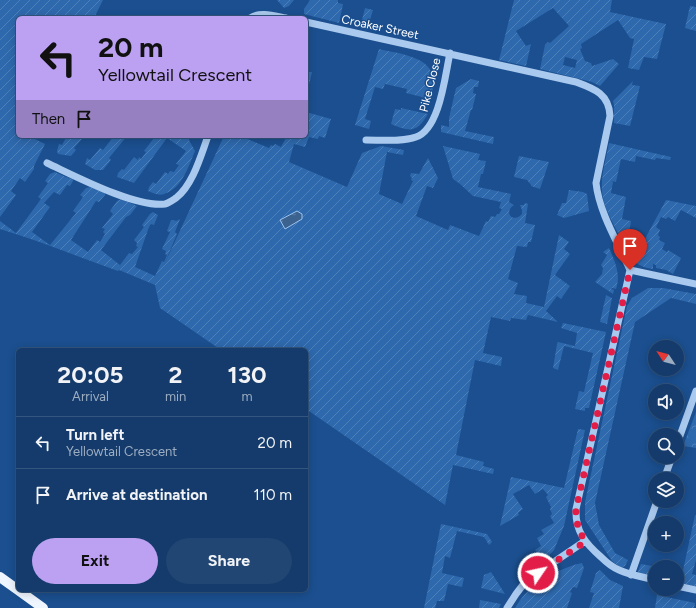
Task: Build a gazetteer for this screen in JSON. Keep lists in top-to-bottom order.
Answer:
{
  "streets": {
    "street": ["Croaker Street", "Pike Close"]
  },
  "crossings": [
    ["Croaker Street", "Pike Close"]
  ],
  "north": "top left",
  "page": {
    "turn": ["20 m", "Yellowtail Crescent"],
    "then": "Then",
    "map_buttons": ["+", "−"],
    "eta": [
      "20:05",
      "Arrival",
      "2",
      "min",
      "130",
      "m"
    ],
    "list": [
      {
        "name": "Turn left",
        "note": "Yellowtail Crescent",
        "value": "20 m"
      },
      {
        "name": "Arrive at destination",
        "value": "110 m"
      }
    ],
    "buttons": ["Exit", "Share"]
  }
}
